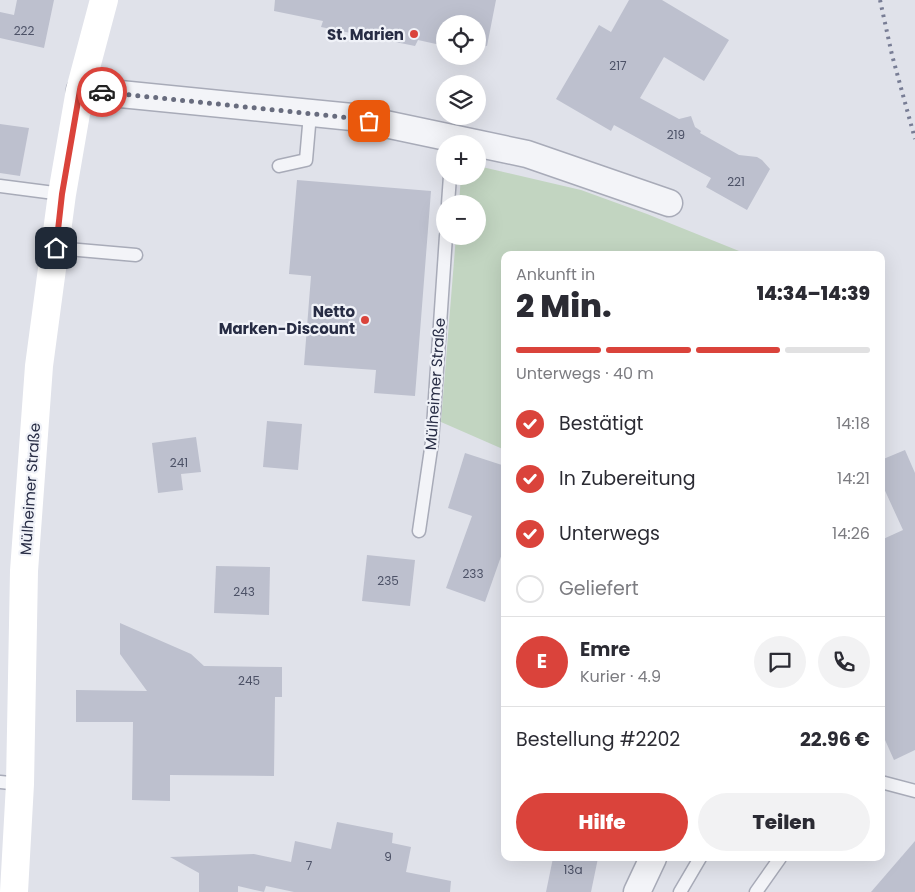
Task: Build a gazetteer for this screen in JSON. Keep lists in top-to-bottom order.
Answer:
{
  "streets": {
    "main road": ["Mülheimer Straße"]
  },
  "places": ["St. Marien", "Netto Marken-Discount"],
  "house_numbers": [
    "222",
    "217",
    "219",
    "221",
    "241",
    "233",
    "235",
    "243",
    "245",
    "9",
    "7",
    "13a"
  ],
  "page": {
    "map_buttons": ["+", "−"],
    "heading": ["2 Min.", "Ankunft in", "14:34–14:39"],
    "panel": [
      "Emre",
      "Kurier · 4.9",
      "Bestellung #2202",
      "22.96 €"
    ],
    "bar": "Unterwegs · 40 m",
    "list": [
      ["Bestätigt", "14:18"],
      ["In Zubereitung", "14:21"],
      ["Unterwegs", "14:26"],
      "Geliefert"
    ],
    "round": "E",
    "buttons": ["Hilfe", "Teilen"]
  }
}
